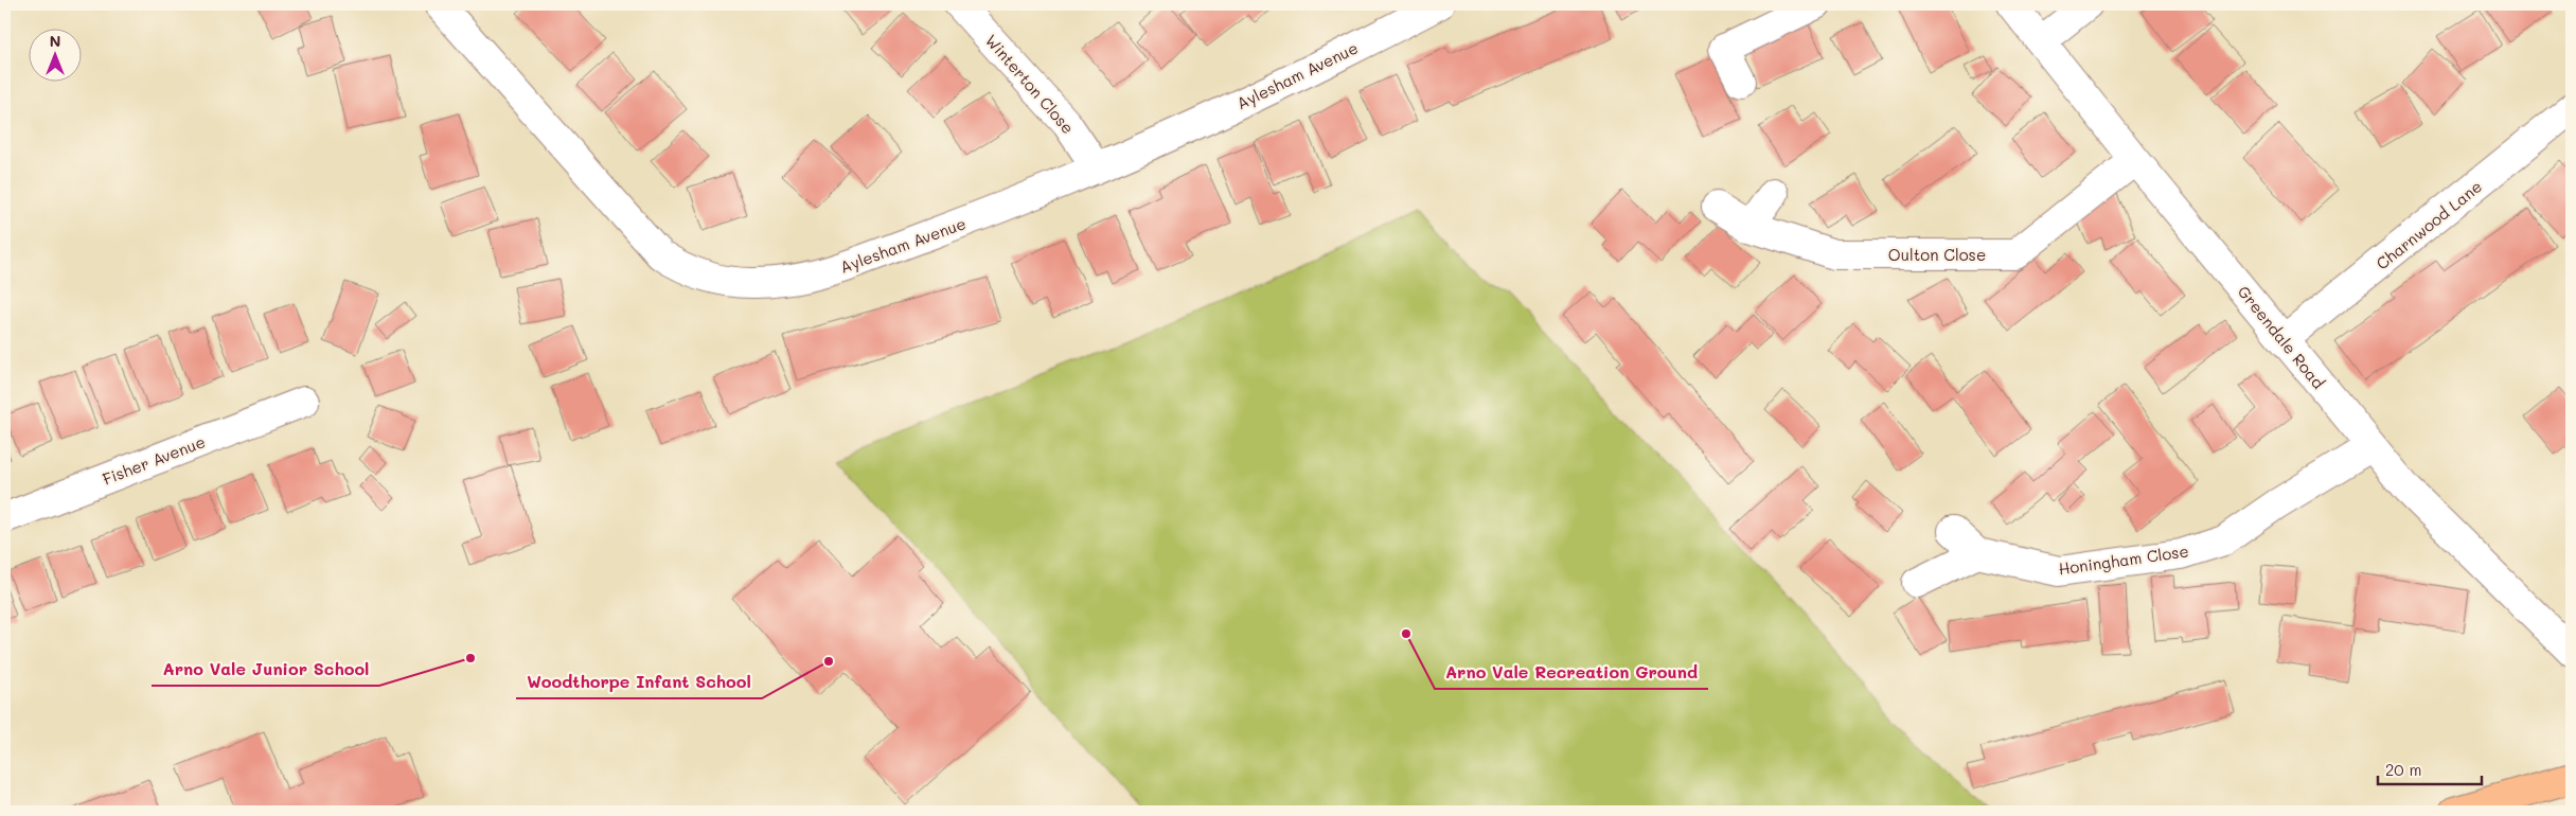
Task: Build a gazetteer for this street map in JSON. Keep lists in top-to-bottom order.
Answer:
{
  "streets": {
    "street": [
      "Aylesham Avenue",
      "Winterton Close",
      "Charnwood Lane",
      "Oulton Close",
      "Greendale Road",
      "Fisher Avenue",
      "Honingham Close"
    ]
  },
  "crossings": [
    ["Aylesham Avenue", "Winterton Close"],
    ["Charnwood Lane", "Greendale Road"],
    ["Oulton Close", "Greendale Road"],
    ["Greendale Road", "Honingham Close"]
  ],
  "places": ["Arno Vale Recreation Ground", "Arno Vale Junior School", "Woodthorpe Infant School"],
  "scale_bar": "20 m",
  "north": "top"
}
